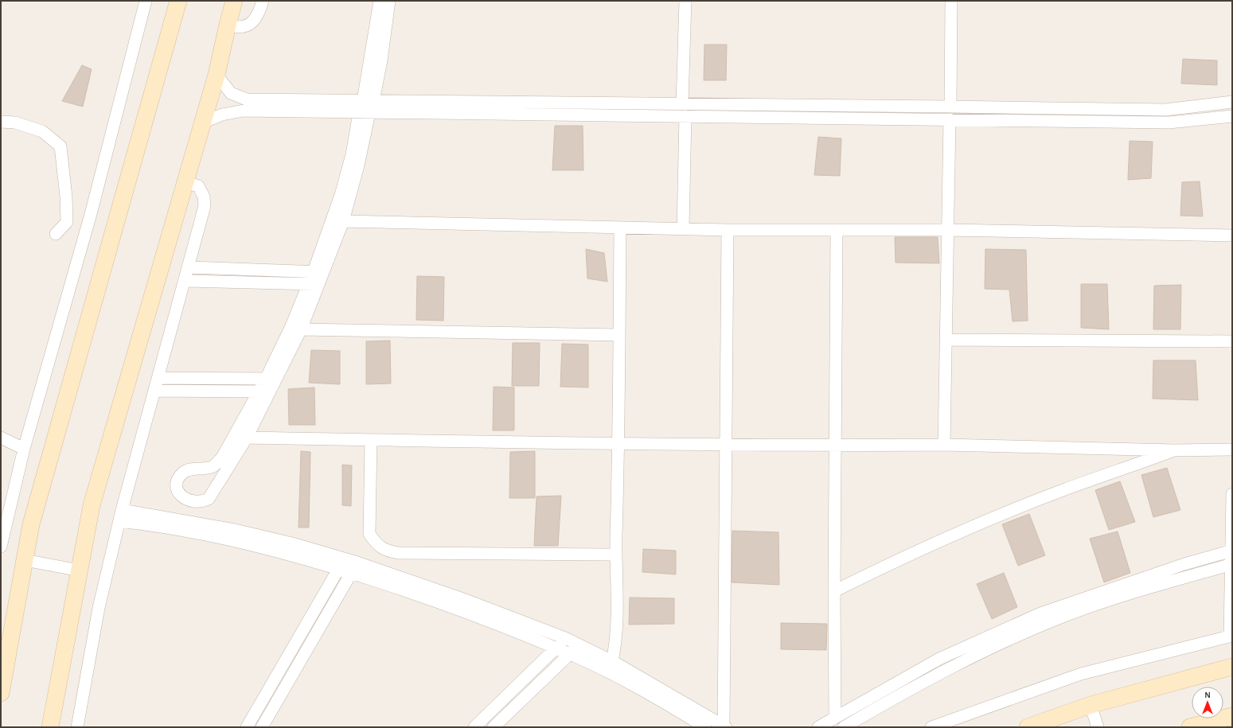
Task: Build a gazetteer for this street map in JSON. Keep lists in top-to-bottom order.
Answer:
{
  "north": "top"
}
